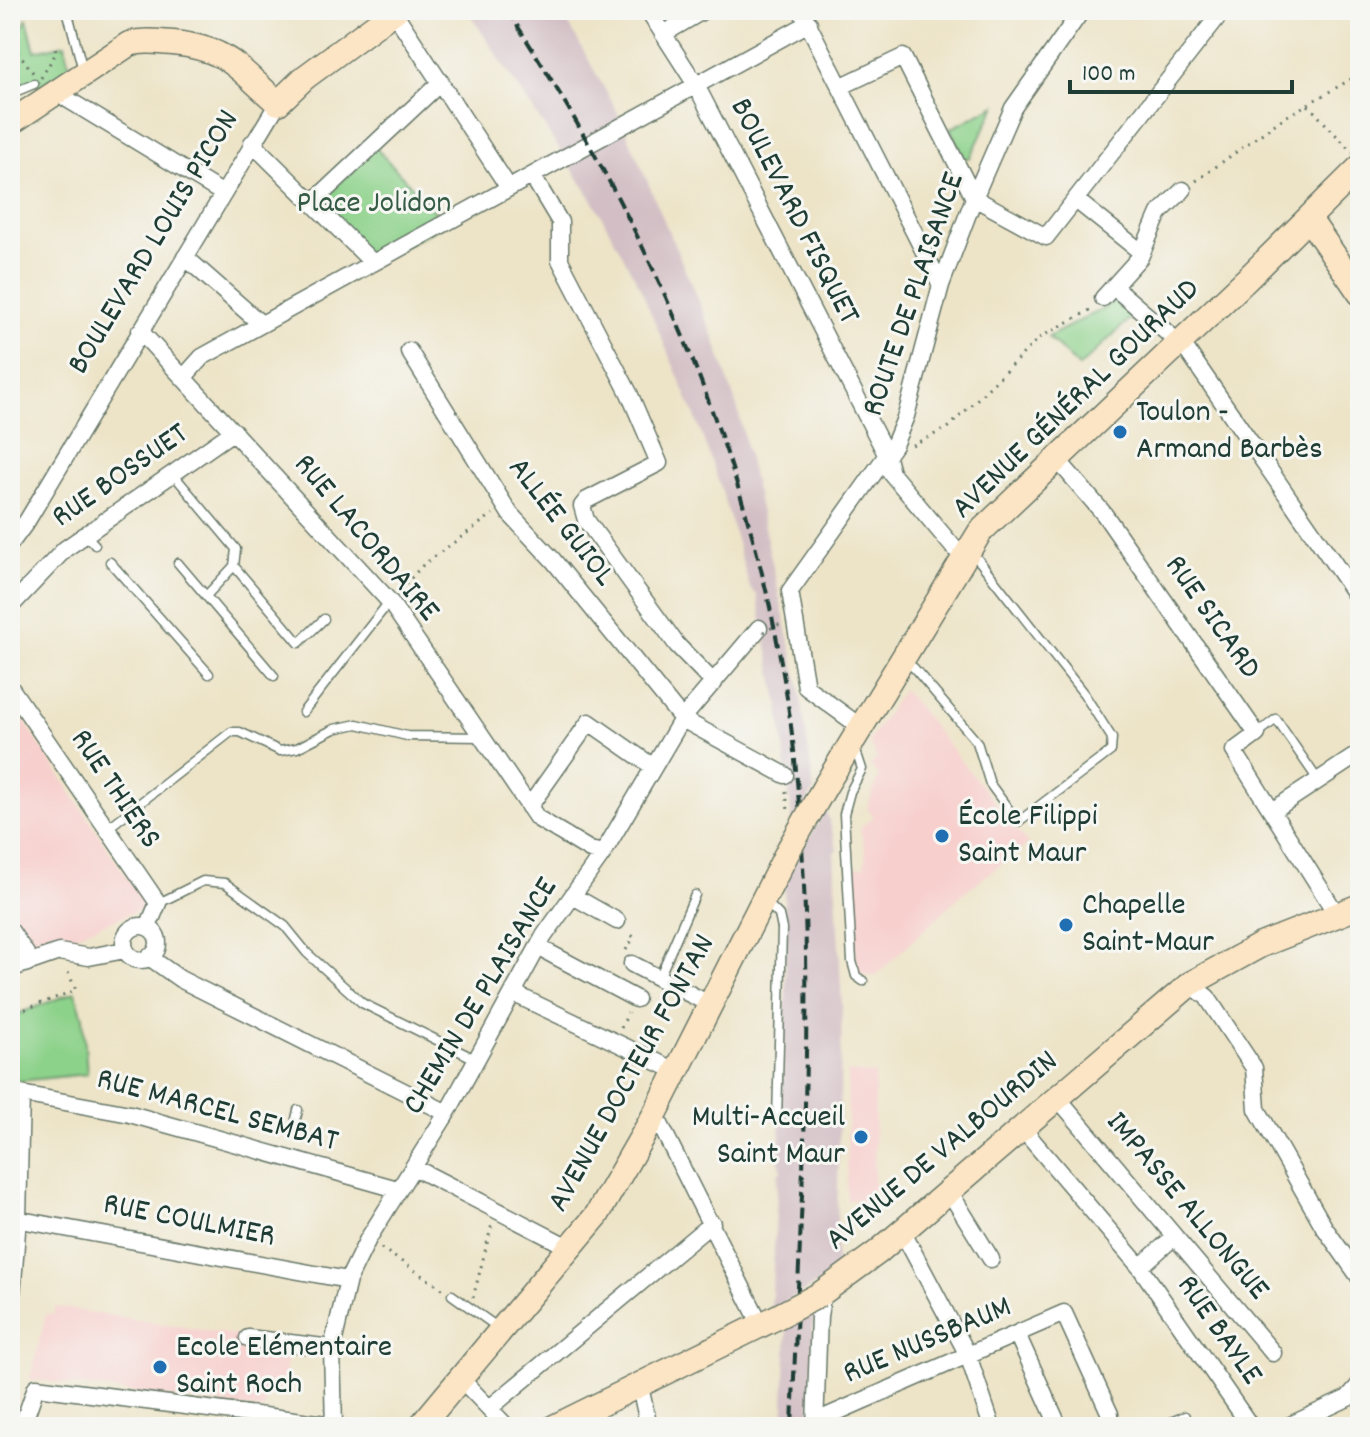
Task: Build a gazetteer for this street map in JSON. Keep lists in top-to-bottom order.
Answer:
{
  "streets": {
    "main road": [
      "BOULEVARD LOUIS PICON",
      "AVENUE GÉNÉRAL GOURAUD",
      "AVENUE DOCTEUR FONTAN",
      "AVENUE DE VALBOURDIN"
    ],
    "street": [
      "BOULEVARD FISQUET",
      "ROUTE DE PLAISANCE",
      "RUE BOSSUET",
      "ALLÉE GUIOL",
      "RUE LACORDAIRE",
      "RUE SICARD",
      "RUE THIERS",
      "CHEMIN DE PLAISANCE",
      "RUE MARCEL SEMBAT",
      "IMPASSE ALLONGUE",
      "RUE COULMIER",
      "RUE BAYLE",
      "RUE NUSSBAUM"
    ]
  },
  "crossings": [
    ["BOULEVARD FISQUET", "ROUTE DE PLAISANCE"],
    ["BOULEVARD FISQUET", "AVENUE GÉNÉRAL GOURAUD"],
    ["BOULEVARD LOUIS PICON", "RUE LACORDAIRE"],
    ["ROUTE DE PLAISANCE", "AVENUE GÉNÉRAL GOURAUD"],
    ["AVENUE GÉNÉRAL GOURAUD", "RUE SICARD"],
    ["AVENUE GÉNÉRAL GOURAUD", "AVENUE DOCTEUR FONTAN"],
    ["RUE BOSSUET", "RUE LACORDAIRE"],
    ["ALLÉE GUIOL", "CHEMIN DE PLAISANCE"],
    ["RUE LACORDAIRE", "CHEMIN DE PLAISANCE"],
    ["CHEMIN DE PLAISANCE", "RUE MARCEL SEMBAT"],
    ["CHEMIN DE PLAISANCE", "RUE COULMIER"],
    ["AVENUE DE VALBOURDIN", "IMPASSE ALLONGUE"],
    ["AVENUE DE VALBOURDIN", "RUE BAYLE"],
    ["IMPASSE ALLONGUE", "RUE BAYLE"]
  ],
  "parks": ["Place Jolidon"],
  "places": [
    "Toulon - Armand Barbès",
    "École Filippi Saint Maur",
    "Chapelle Saint-Maur",
    "Multi-Accueil Saint Maur",
    "Ecole Elémentaire Saint Roch"
  ],
  "scale_bar": "100 m"
}
